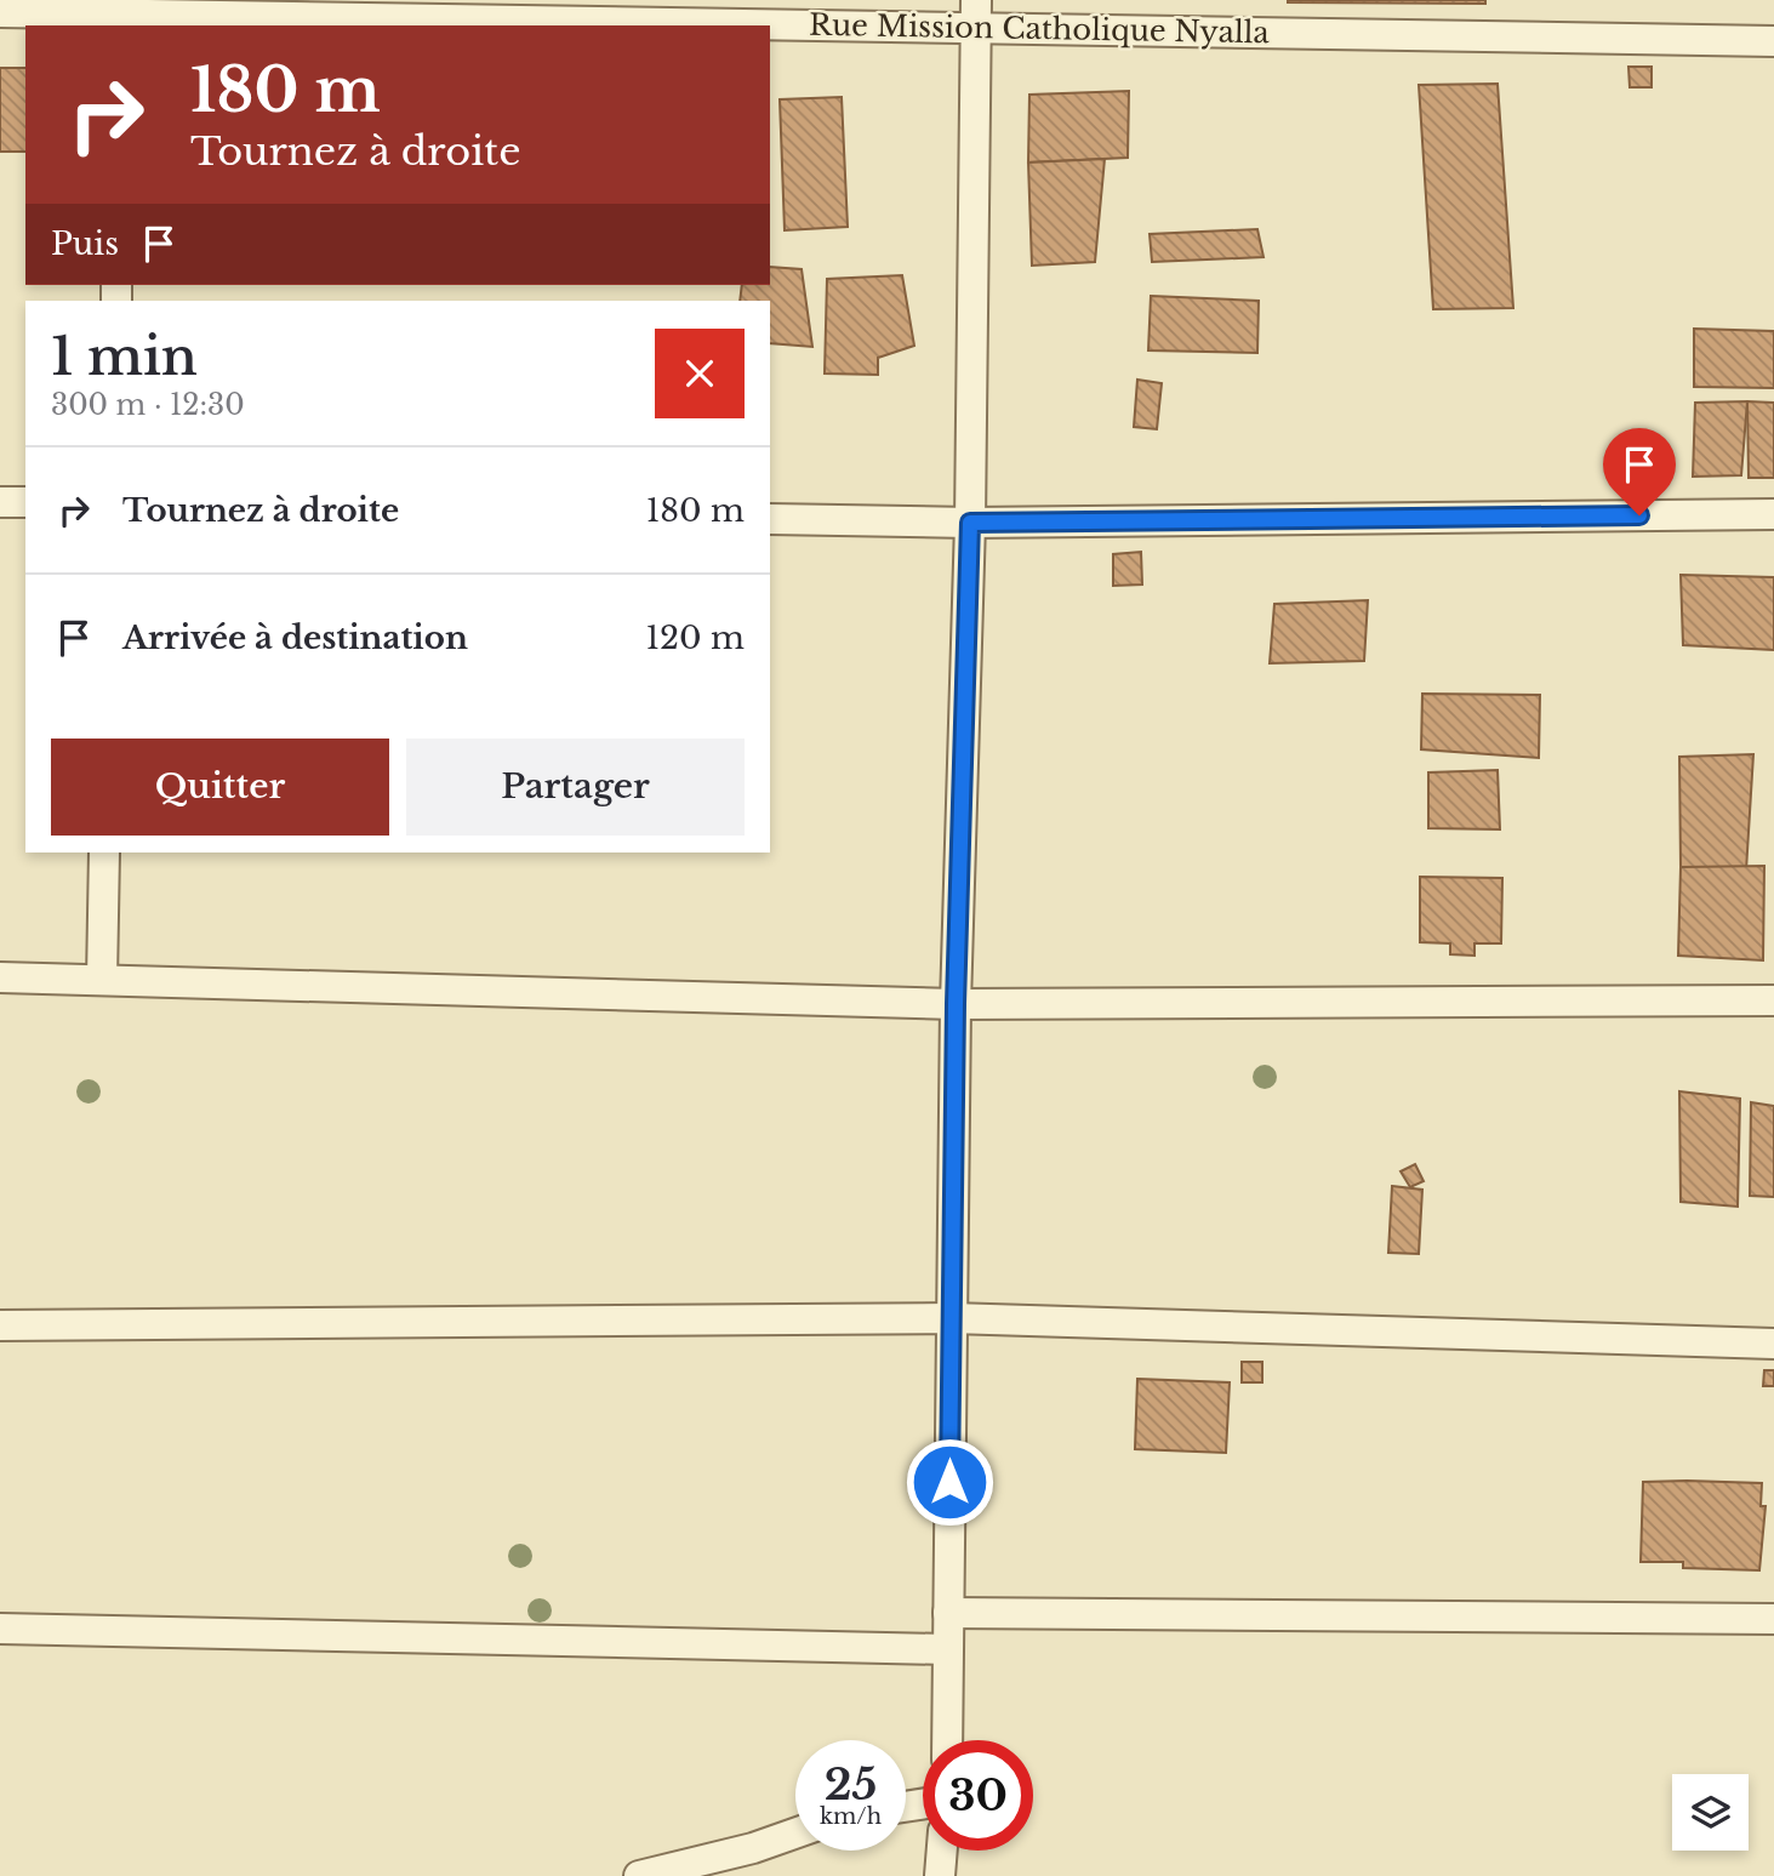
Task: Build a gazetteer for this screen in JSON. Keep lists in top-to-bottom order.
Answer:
{
  "streets": {
    "street": ["Rue Mission Catholique Nyalla"]
  },
  "page": {
    "turn": ["180 m", "Tournez à droite"],
    "then": "Puis",
    "heading": ["1 min", "300 m · 12:30"],
    "list": [
      {
        "name": "Tournez à droite",
        "value": "180 m"
      },
      {
        "name": "Arrivée à destination",
        "value": "120 m"
      }
    ],
    "buttons": ["Quitter", "Partager"],
    "speed": "25 km/h",
    "limit": "30"
  }
}
